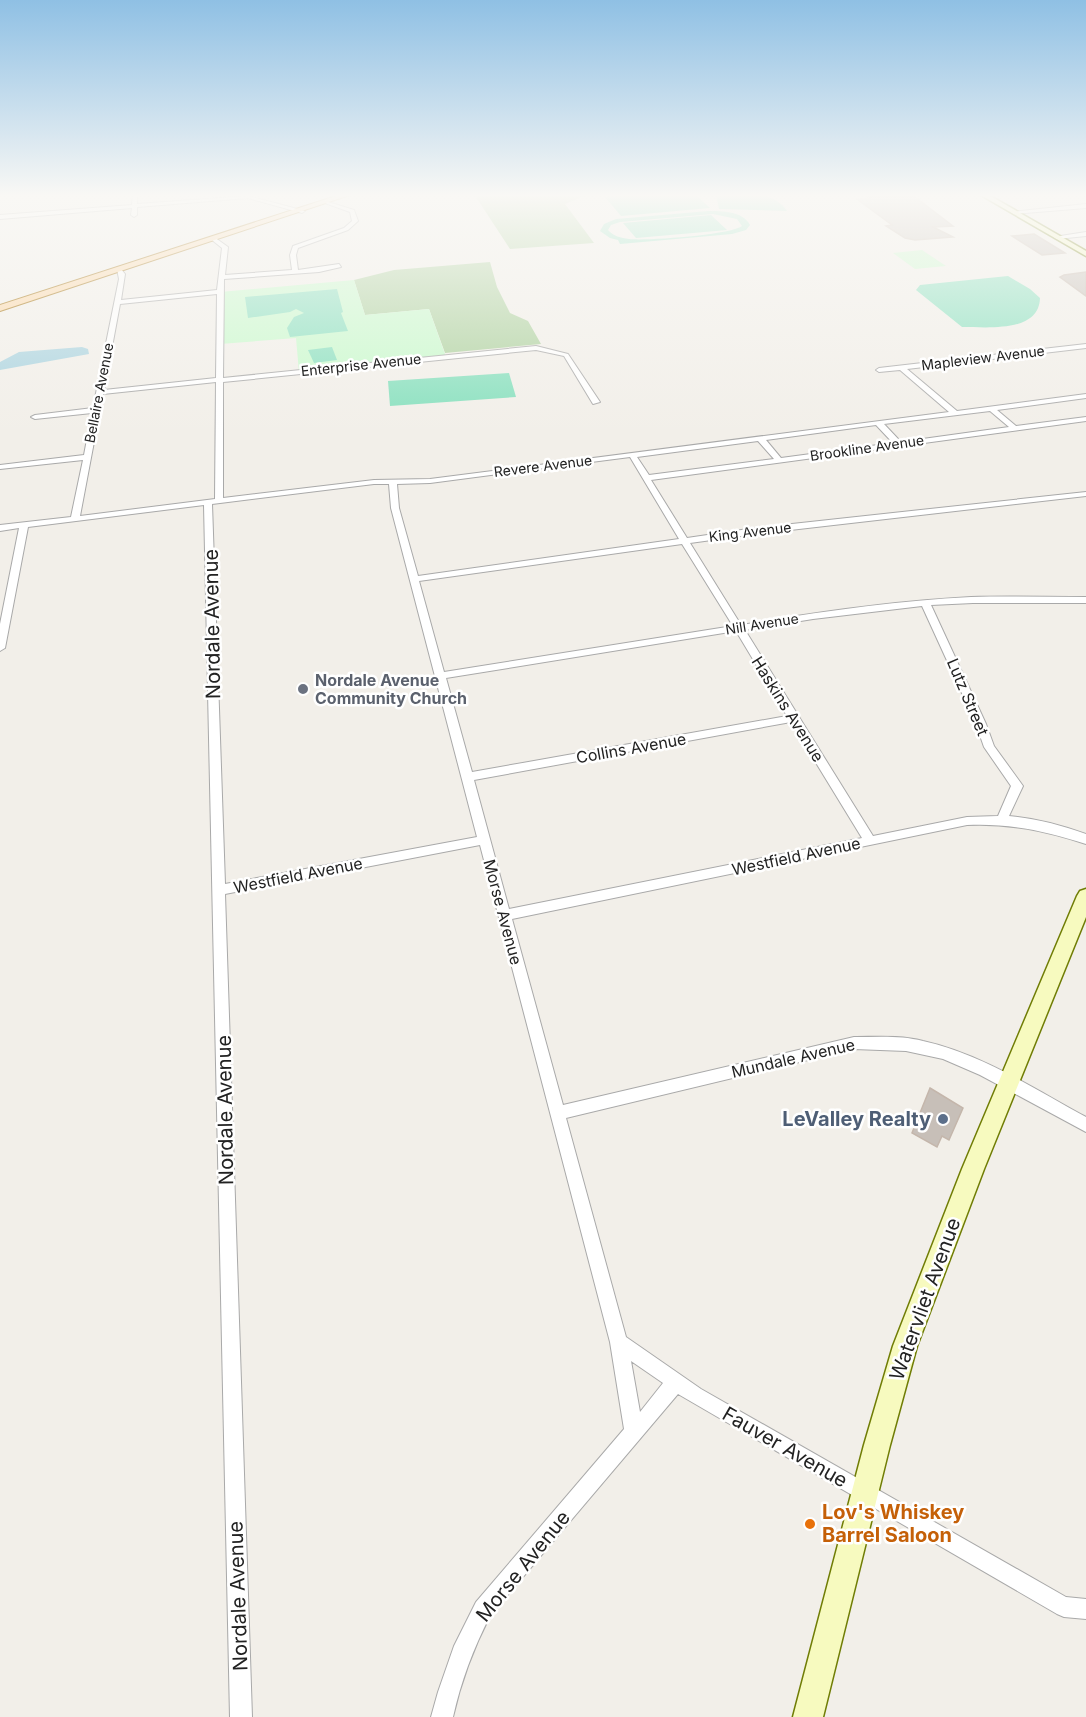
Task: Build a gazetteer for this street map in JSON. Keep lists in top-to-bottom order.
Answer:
{
  "streets": {
    "street": [
      "Mapleview Avenue",
      "Enterprise Avenue",
      "Bellaire Avenue",
      "Brookline Avenue",
      "Revere Avenue",
      "King Avenue",
      "Nordale Avenue",
      "Nill Avenue",
      "Lutz Street",
      "Haskins Avenue",
      "Collins Avenue",
      "Westfield Avenue",
      "Morse Avenue",
      "Mundale Avenue",
      "Watervliet Avenue",
      "Fauver Avenue"
    ]
  },
  "crossings": [
    ["Enterprise Avenue", "Bellaire Avenue"],
    ["Enterprise Avenue", "Nordale Avenue"],
    ["Bellaire Avenue", "Revere Avenue"],
    ["Brookline Avenue", "Haskins Avenue"],
    ["Revere Avenue", "Nordale Avenue"],
    ["Revere Avenue", "Haskins Avenue"],
    ["Revere Avenue", "Morse Avenue"],
    ["King Avenue", "Haskins Avenue"],
    ["King Avenue", "Morse Avenue"],
    ["Nordale Avenue", "Westfield Avenue"],
    ["Nill Avenue", "Lutz Street"],
    ["Nill Avenue", "Haskins Avenue"],
    ["Nill Avenue", "Morse Avenue"],
    ["Lutz Street", "Westfield Avenue"],
    ["Haskins Avenue", "Collins Avenue"],
    ["Haskins Avenue", "Westfield Avenue"],
    ["Collins Avenue", "Morse Avenue"],
    ["Westfield Avenue", "Morse Avenue"],
    ["Morse Avenue", "Mundale Avenue"],
    ["Morse Avenue", "Fauver Avenue"],
    ["Mundale Avenue", "Watervliet Avenue"],
    ["Watervliet Avenue", "Fauver Avenue"]
  ],
  "places": ["Nordale Avenue Community Church", "LeValley Realty", "Lov's Whiskey Barrel Saloon"]
}
